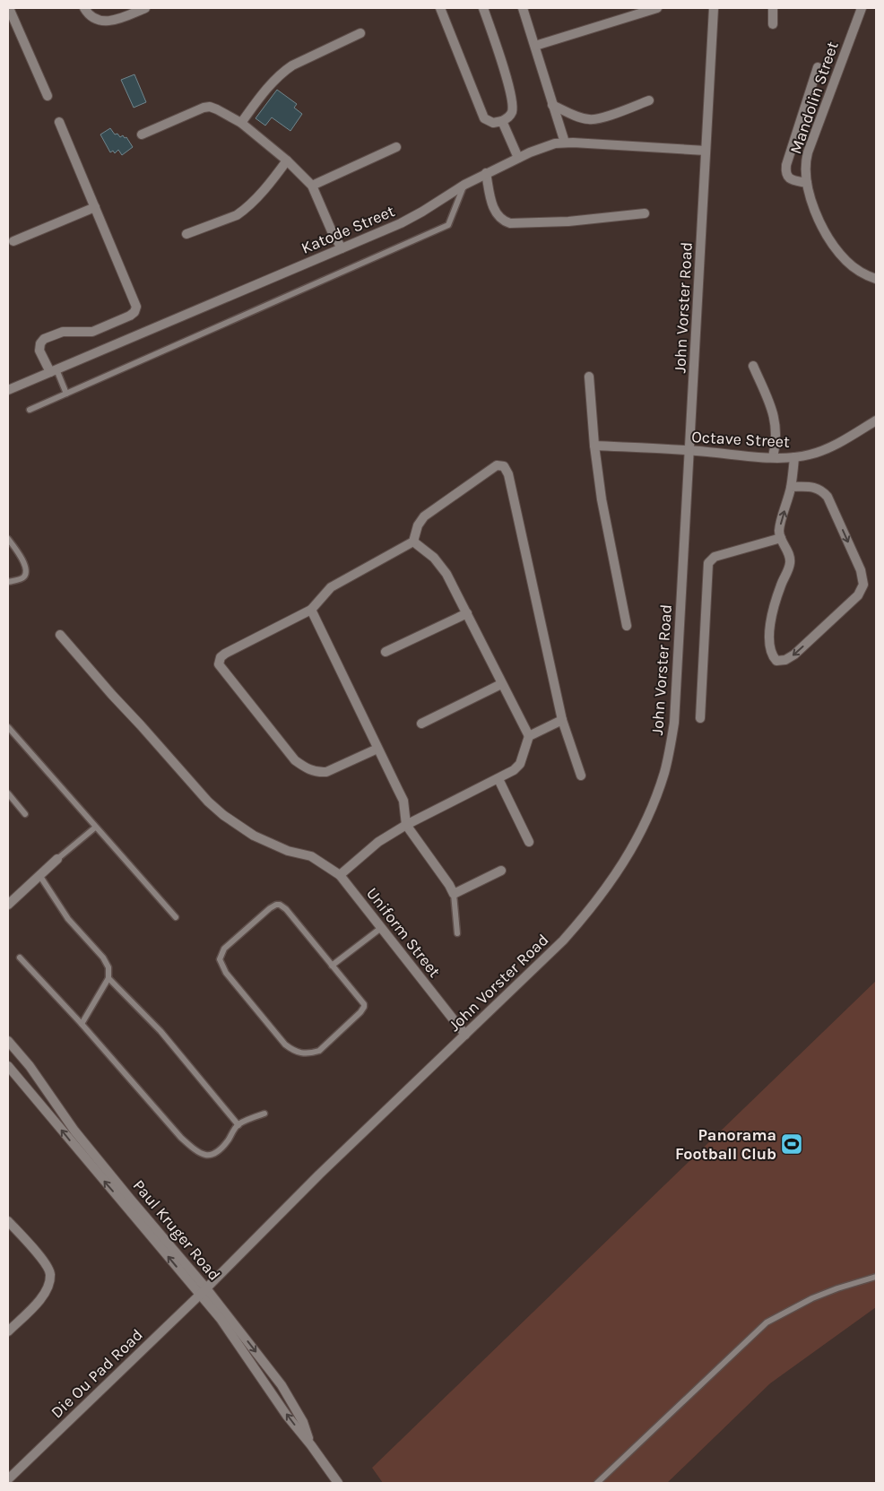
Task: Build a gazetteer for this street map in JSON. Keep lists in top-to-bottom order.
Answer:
{
  "streets": {
    "street": [
      "Mandolin Street",
      "Katode Street",
      "John Vorster Road",
      "Octave Street",
      "Uniform Street",
      "Paul Kruger Road",
      "Die Ou Pad Road"
    ]
  },
  "crossings": [
    ["Katode Street", "John Vorster Road"],
    ["John Vorster Road", "Octave Street"],
    ["John Vorster Road", "Uniform Street"],
    ["John Vorster Road", "Paul Kruger Road"],
    ["John Vorster Road", "Die Ou Pad Road"],
    ["Paul Kruger Road", "Die Ou Pad Road"]
  ],
  "places": {
    "sports": ["Panorama Football Club"]
  }
}
